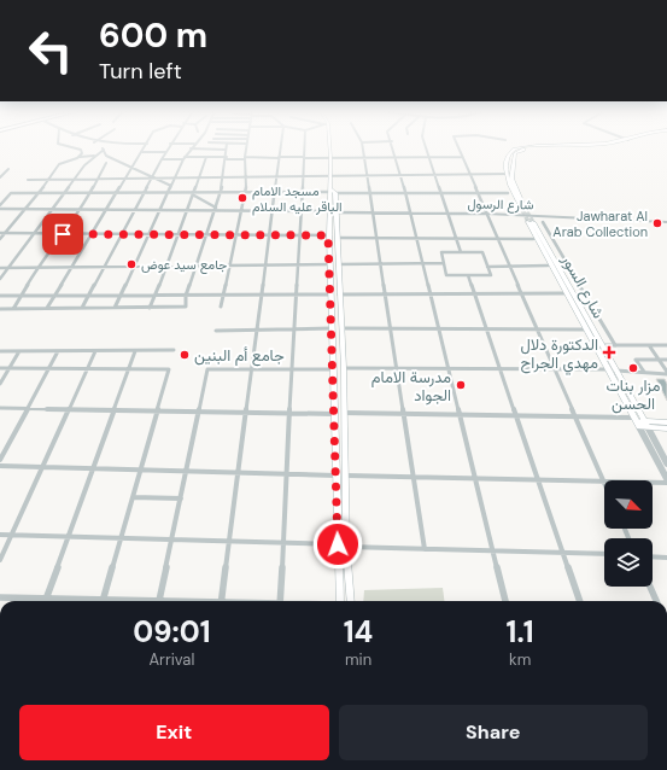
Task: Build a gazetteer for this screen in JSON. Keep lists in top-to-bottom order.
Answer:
{
  "streets": {
    "main road": ["شارع السور"],
    "street": ["شارع الرسول"]
  },
  "places": {
    "other": [
      "مسجد الامام الباقر عليه السلام",
      "Jawharat Al Arab Collection",
      "جامع سيد عوض",
      "جامع أم البنين",
      "مزار بنات الحسن",
      "مدرسة الامام الجواد"
    ],
    "health": ["الدكتورة دلال مهدي الجراح"]
  },
  "north": "bottom right",
  "page": {
    "turn": ["600 m", "Turn left"],
    "eta": [
      "09:01",
      "Arrival",
      "14",
      "min",
      "1.1",
      "km"
    ],
    "buttons": ["Exit", "Share"]
  }
}
